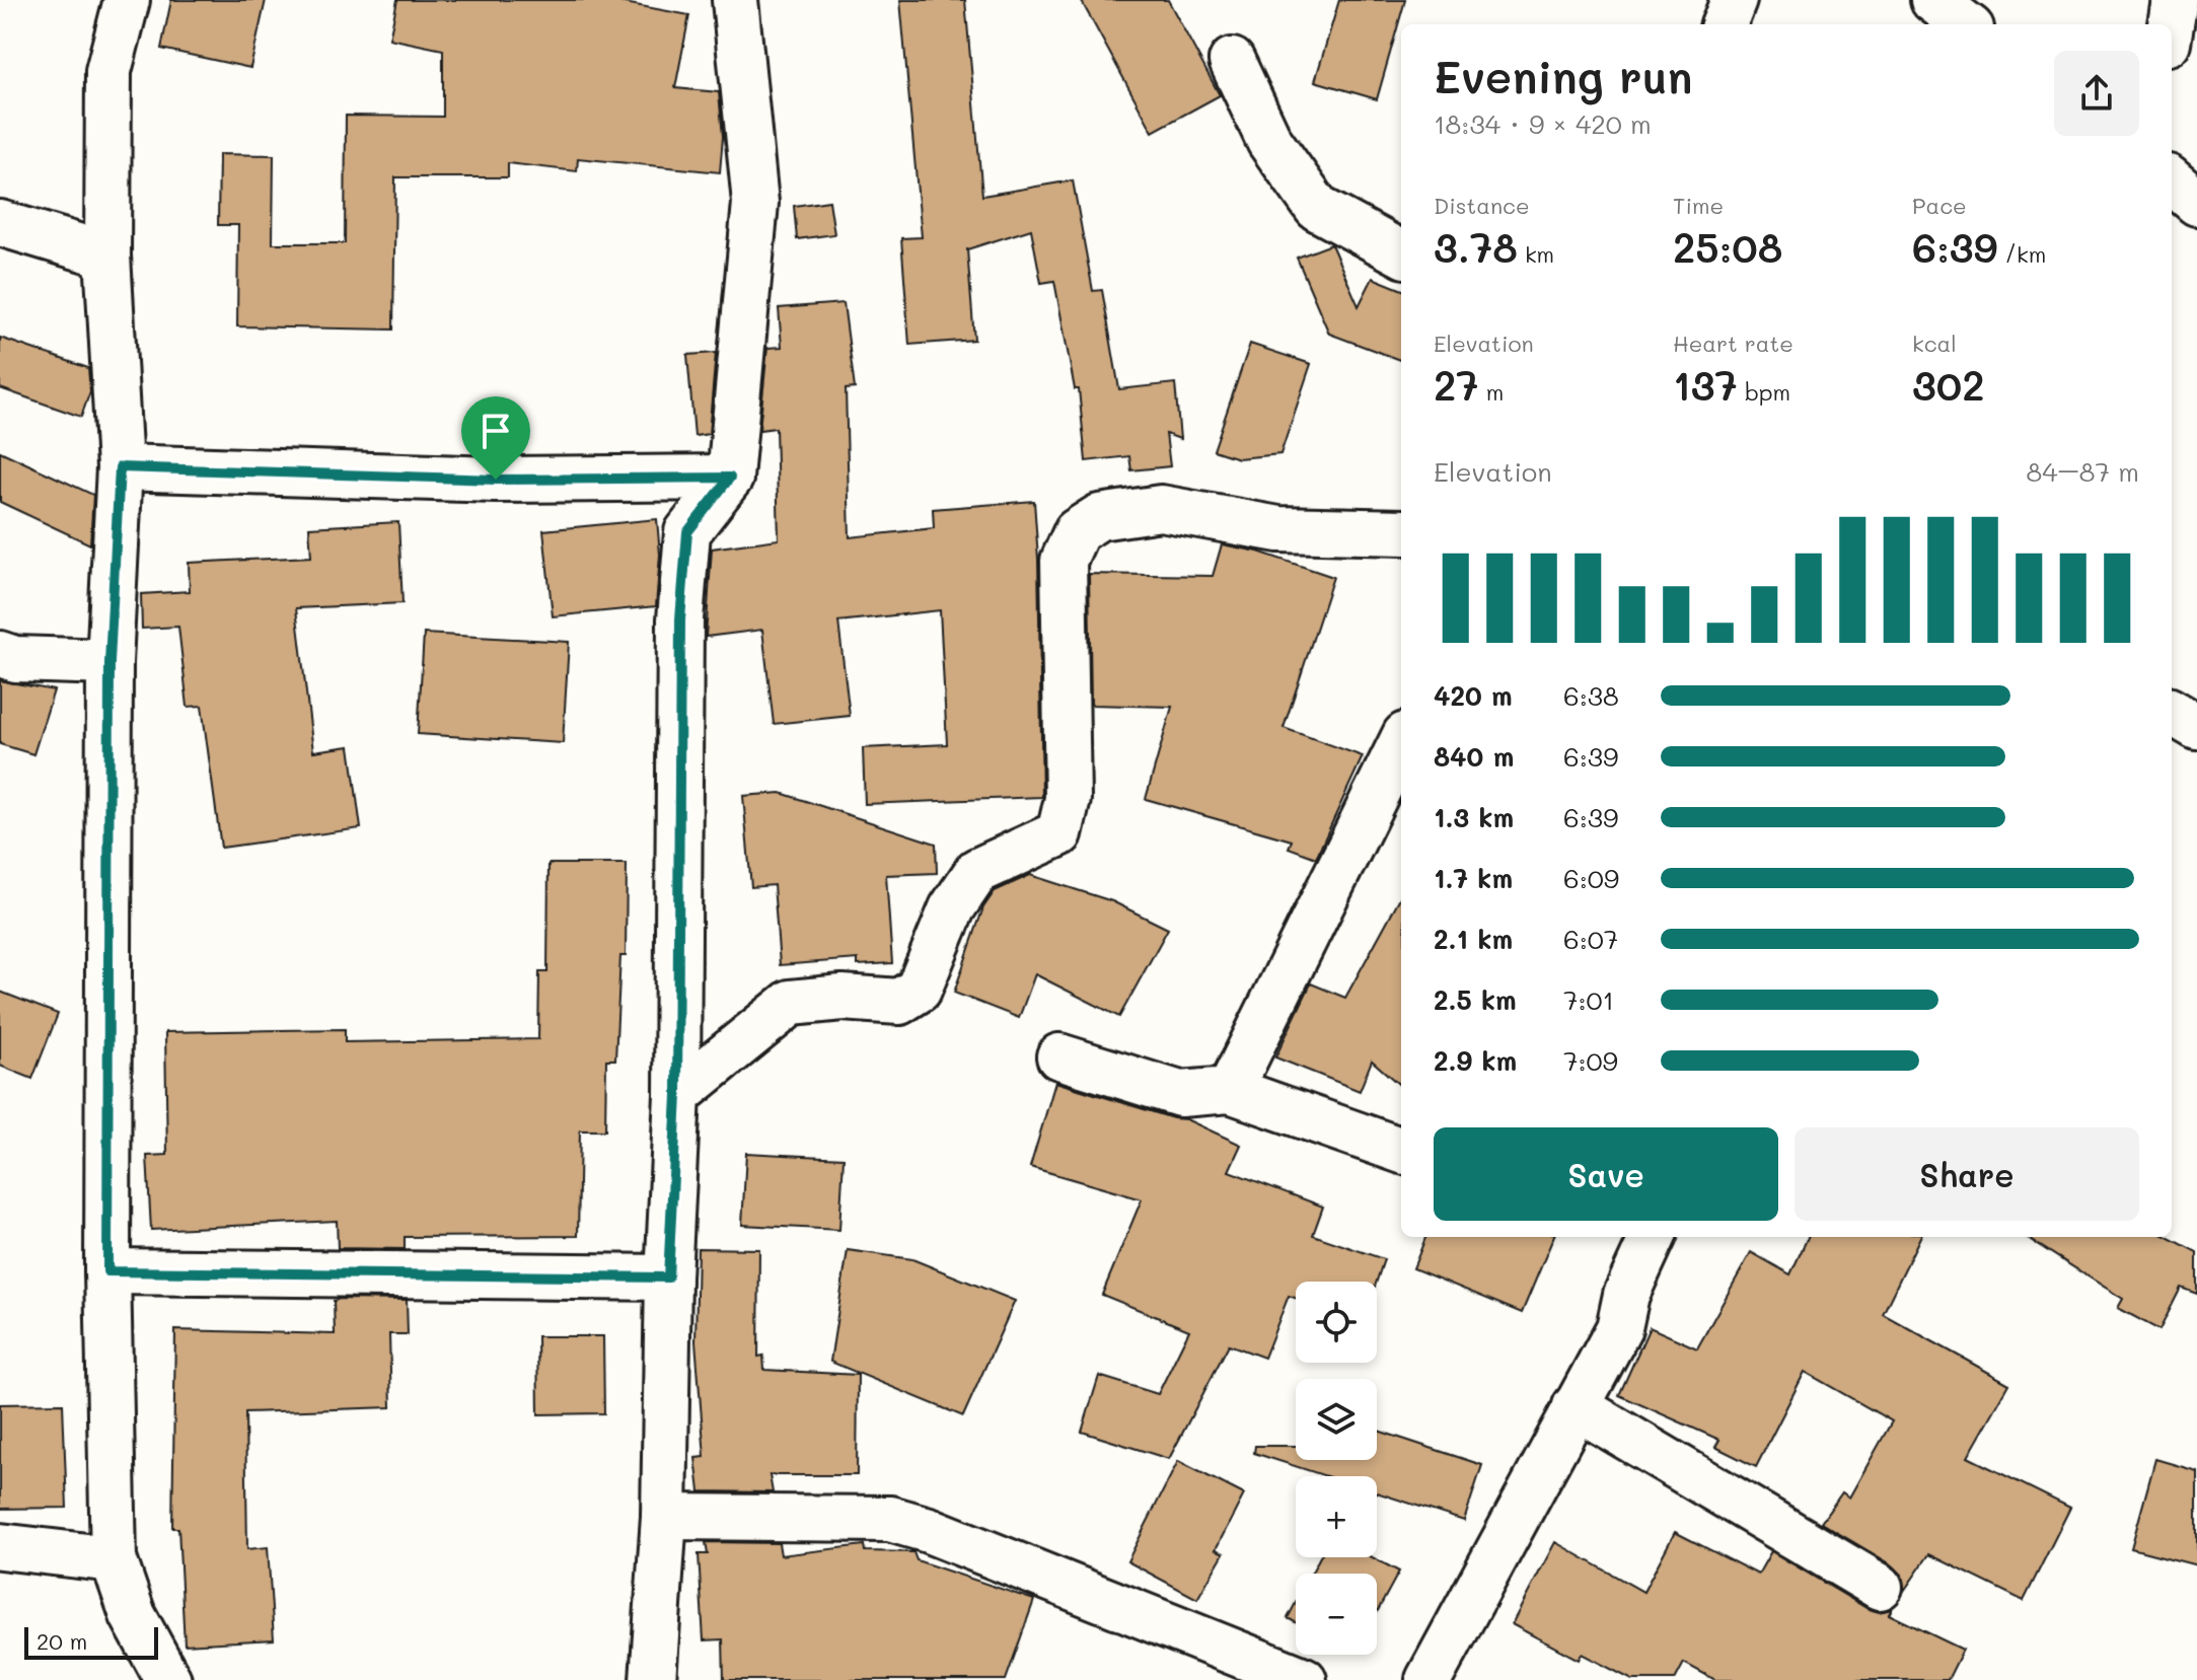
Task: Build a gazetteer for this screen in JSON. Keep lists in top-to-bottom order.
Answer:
{
  "scale_bar": "20 m",
  "page": {
    "heading": ["Evening run", "18:34 · 9 × 420 m"],
    "stats": [
      ["Distance", "3.78 km"],
      ["Time", "25:08"],
      ["Pace", "6:39 /km"],
      ["Elevation", "27 m"],
      ["Heart rate", "137 bpm"],
      ["kcal", "302"]
    ],
    "chart": ["Elevation", "84–87 m"],
    "list": [
      {
        "name": "420 m",
        "note": "6:38"
      },
      {
        "name": "840 m",
        "note": "6:39"
      },
      {
        "name": "1.3 km",
        "note": "6:39"
      },
      {
        "name": "1.7 km",
        "note": "6:09"
      },
      {
        "name": "2.1 km",
        "note": "6:07"
      },
      {
        "name": "2.5 km",
        "note": "7:01"
      },
      {
        "name": "2.9 km",
        "note": "7:09"
      }
    ],
    "buttons": ["Save", "Share"],
    "map_buttons": ["+", "−"],
    "scale": "20 m"
  }
}
